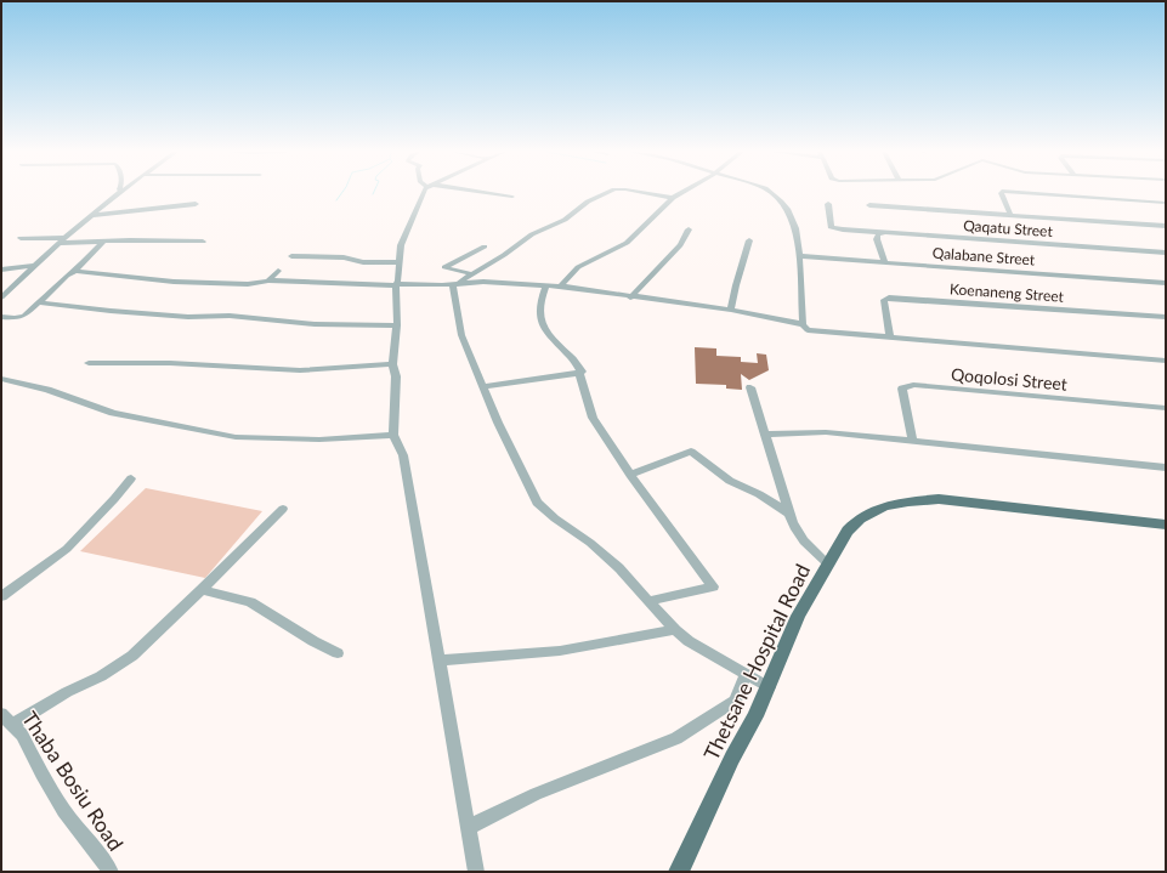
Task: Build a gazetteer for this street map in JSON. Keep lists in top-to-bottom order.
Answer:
{
  "streets": {
    "main road": ["Thetsane Hospital Road"],
    "street": [
      "Qaqatu Street",
      "Qalabane Street",
      "Koenaneng Street",
      "Qoqolosi Street",
      "Thaba Bosiu Road"
    ]
  }
}
